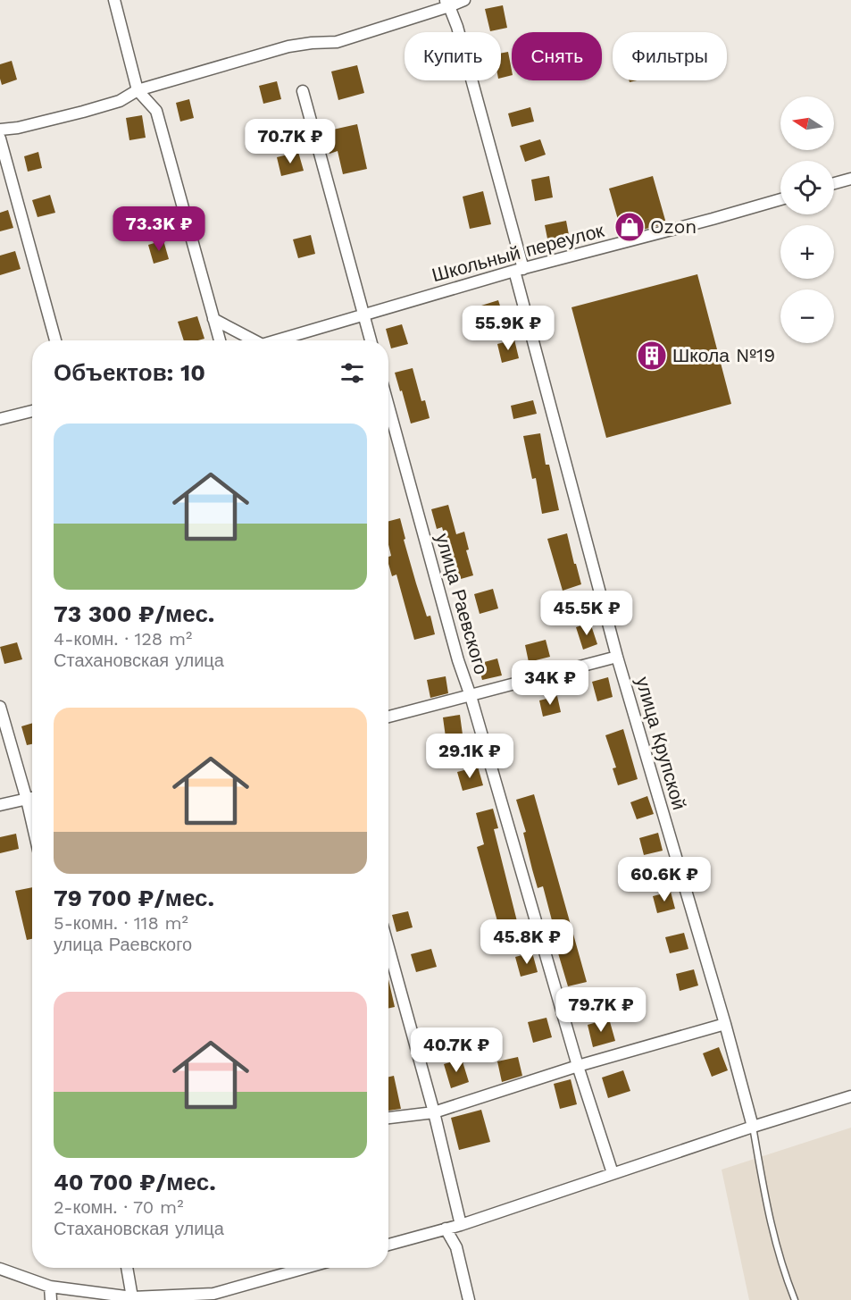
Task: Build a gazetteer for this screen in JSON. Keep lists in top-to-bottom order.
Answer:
{
  "streets": {
    "street": ["Школьный переулок", "улица Раевского", "улица Крупской"]
  },
  "crossings": [
    ["Школьный переулок", "улица Крупской"]
  ],
  "places": {
    "shop": ["Ozon"],
    "building": ["Школа №19"]
  },
  "north": "left",
  "page": {
    "chip": ["Купить", "Снять", "Фильтры"],
    "map_buttons": ["+", "−"],
    "price": [
      "70.7K ₽",
      "73.3K ₽",
      "55.9K ₽",
      "45.5K ₽",
      "34K ₽",
      "29.1K ₽",
      "60.6K ₽",
      "45.8K ₽",
      "79.7K ₽",
      "40.7K ₽"
    ],
    "heading": "Объектов: 10",
    "list": [
      {
        "name": "73 300 ₽/мес.",
        "note": "4-комн. · 128 m² · Стахановская улица"
      },
      {
        "name": "79 700 ₽/мес.",
        "note": "5-комн. · 118 m² · улица Раевского"
      },
      {
        "name": "40 700 ₽/мес.",
        "note": "2-комн. · 70 m² · Стахановская улица"
      }
    ]
  }
}
